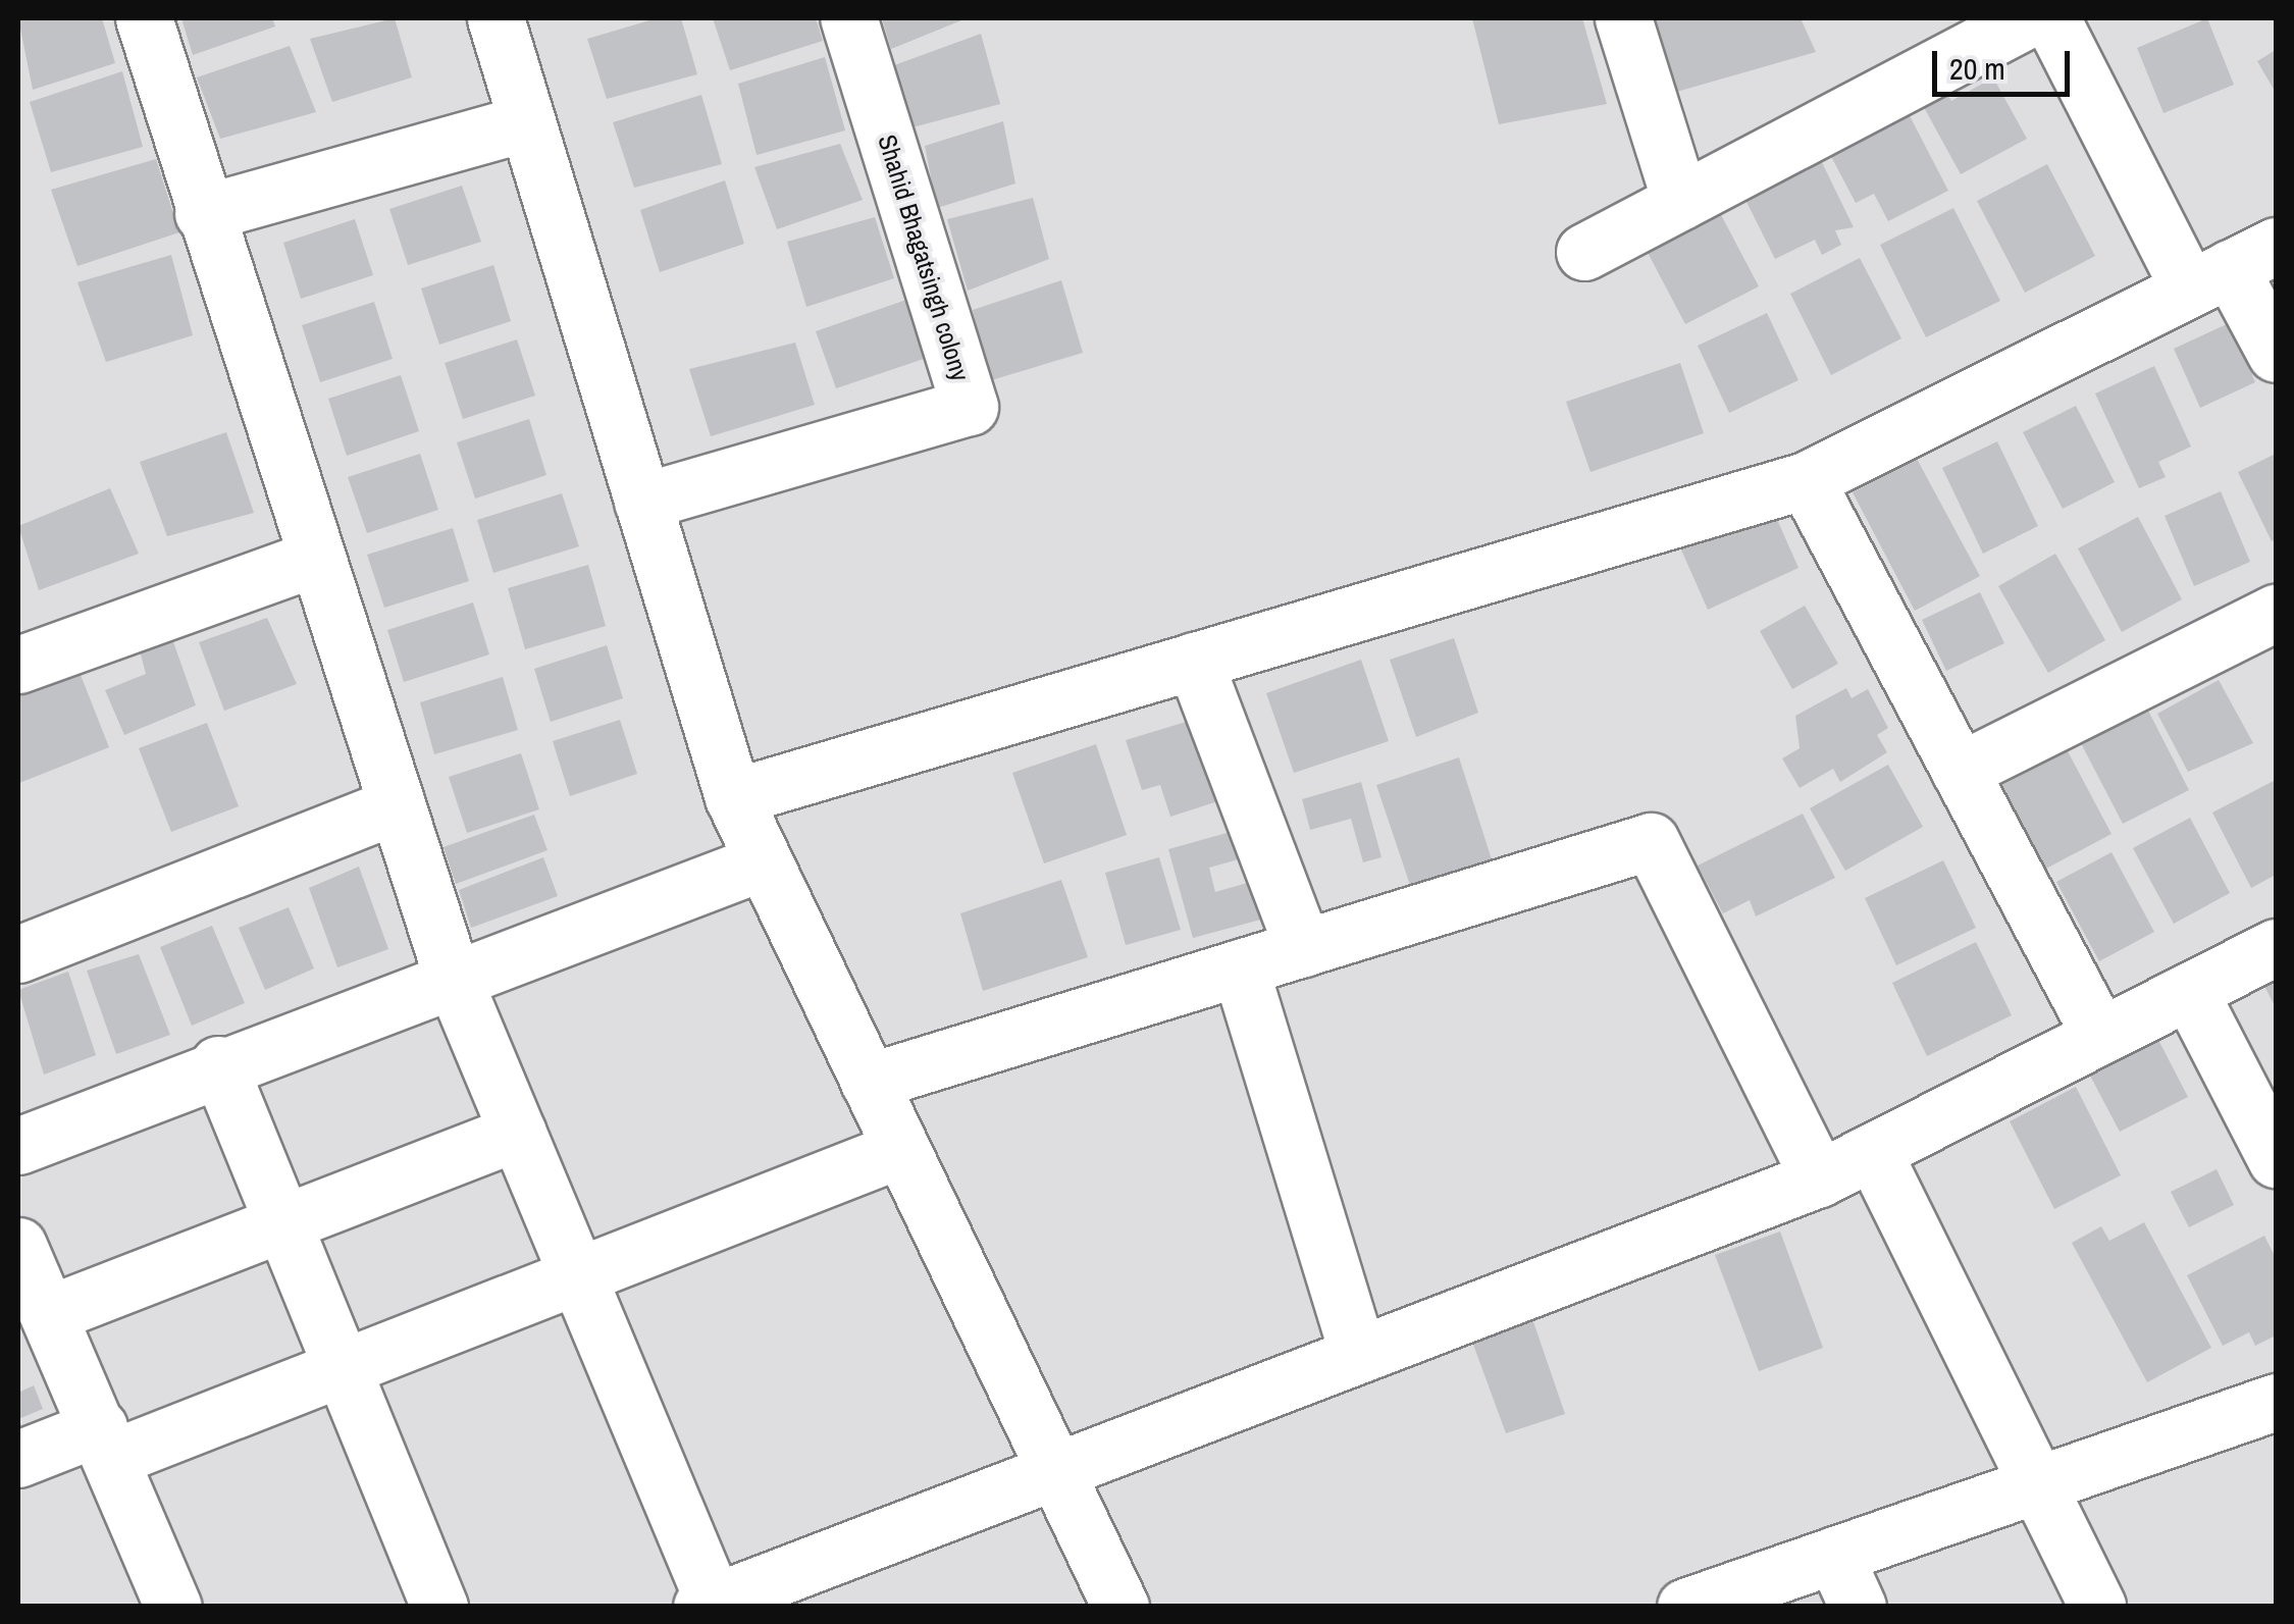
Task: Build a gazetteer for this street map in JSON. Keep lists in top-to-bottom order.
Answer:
{
  "streets": {
    "street": ["Shahid Bhagatsingh colony"]
  },
  "scale_bar": "20 m"
}
